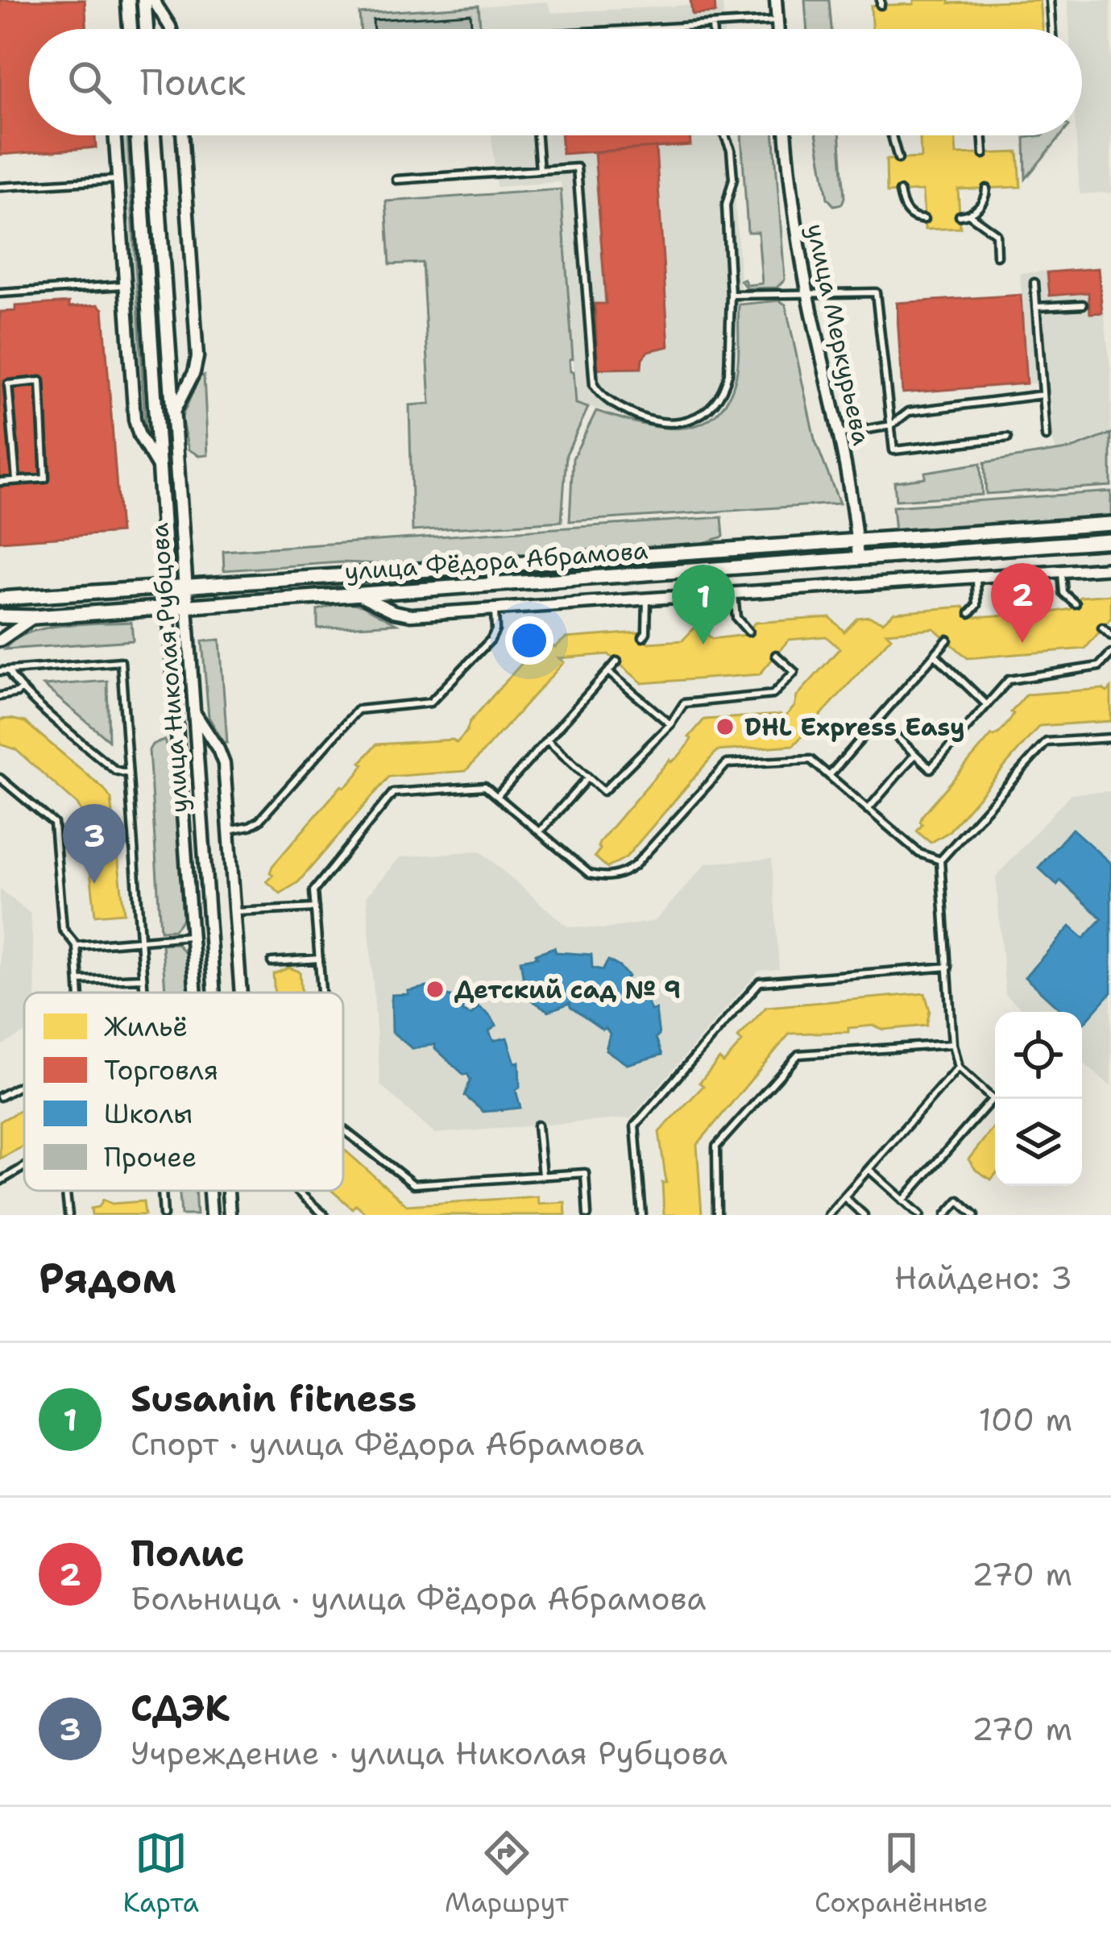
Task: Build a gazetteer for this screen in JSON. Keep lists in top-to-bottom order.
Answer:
{
  "streets": {
    "street": ["улица Меркурьева", "улица Фёдора Абрамова", "улица Николая Рубцова"]
  },
  "crossings": [
    ["улица Меркурьева", "улица Фёдора Абрамова"],
    ["улица Фёдора Абрамова", "улица Николая Рубцова"]
  ],
  "places": ["DHL Express Easy", "Детский сад № 9"],
  "legend": [
    "Жильё",
    "Торговля",
    "Школы",
    "Прочее"
  ],
  "page": {
    "search": "Поиск",
    "pins": ["2", "1", "3"],
    "heading": ["Рядом", "Найдено: 3"],
    "list": [
      {
        "mark": "1",
        "name": "Susanin fitness",
        "note": "Спорт · улица Фёдора Абрамова",
        "value": "100 m"
      },
      {
        "mark": "2",
        "name": "Полис",
        "note": "Больница · улица Фёдора Абрамова",
        "value": "270 m"
      },
      {
        "mark": "3",
        "name": "СДЭК",
        "note": "Учреждение · улица Николая Рубцова",
        "value": "270 m"
      }
    ],
    "nav": ["Карта", "Маршрут", "Сохранённые"]
  }
}
